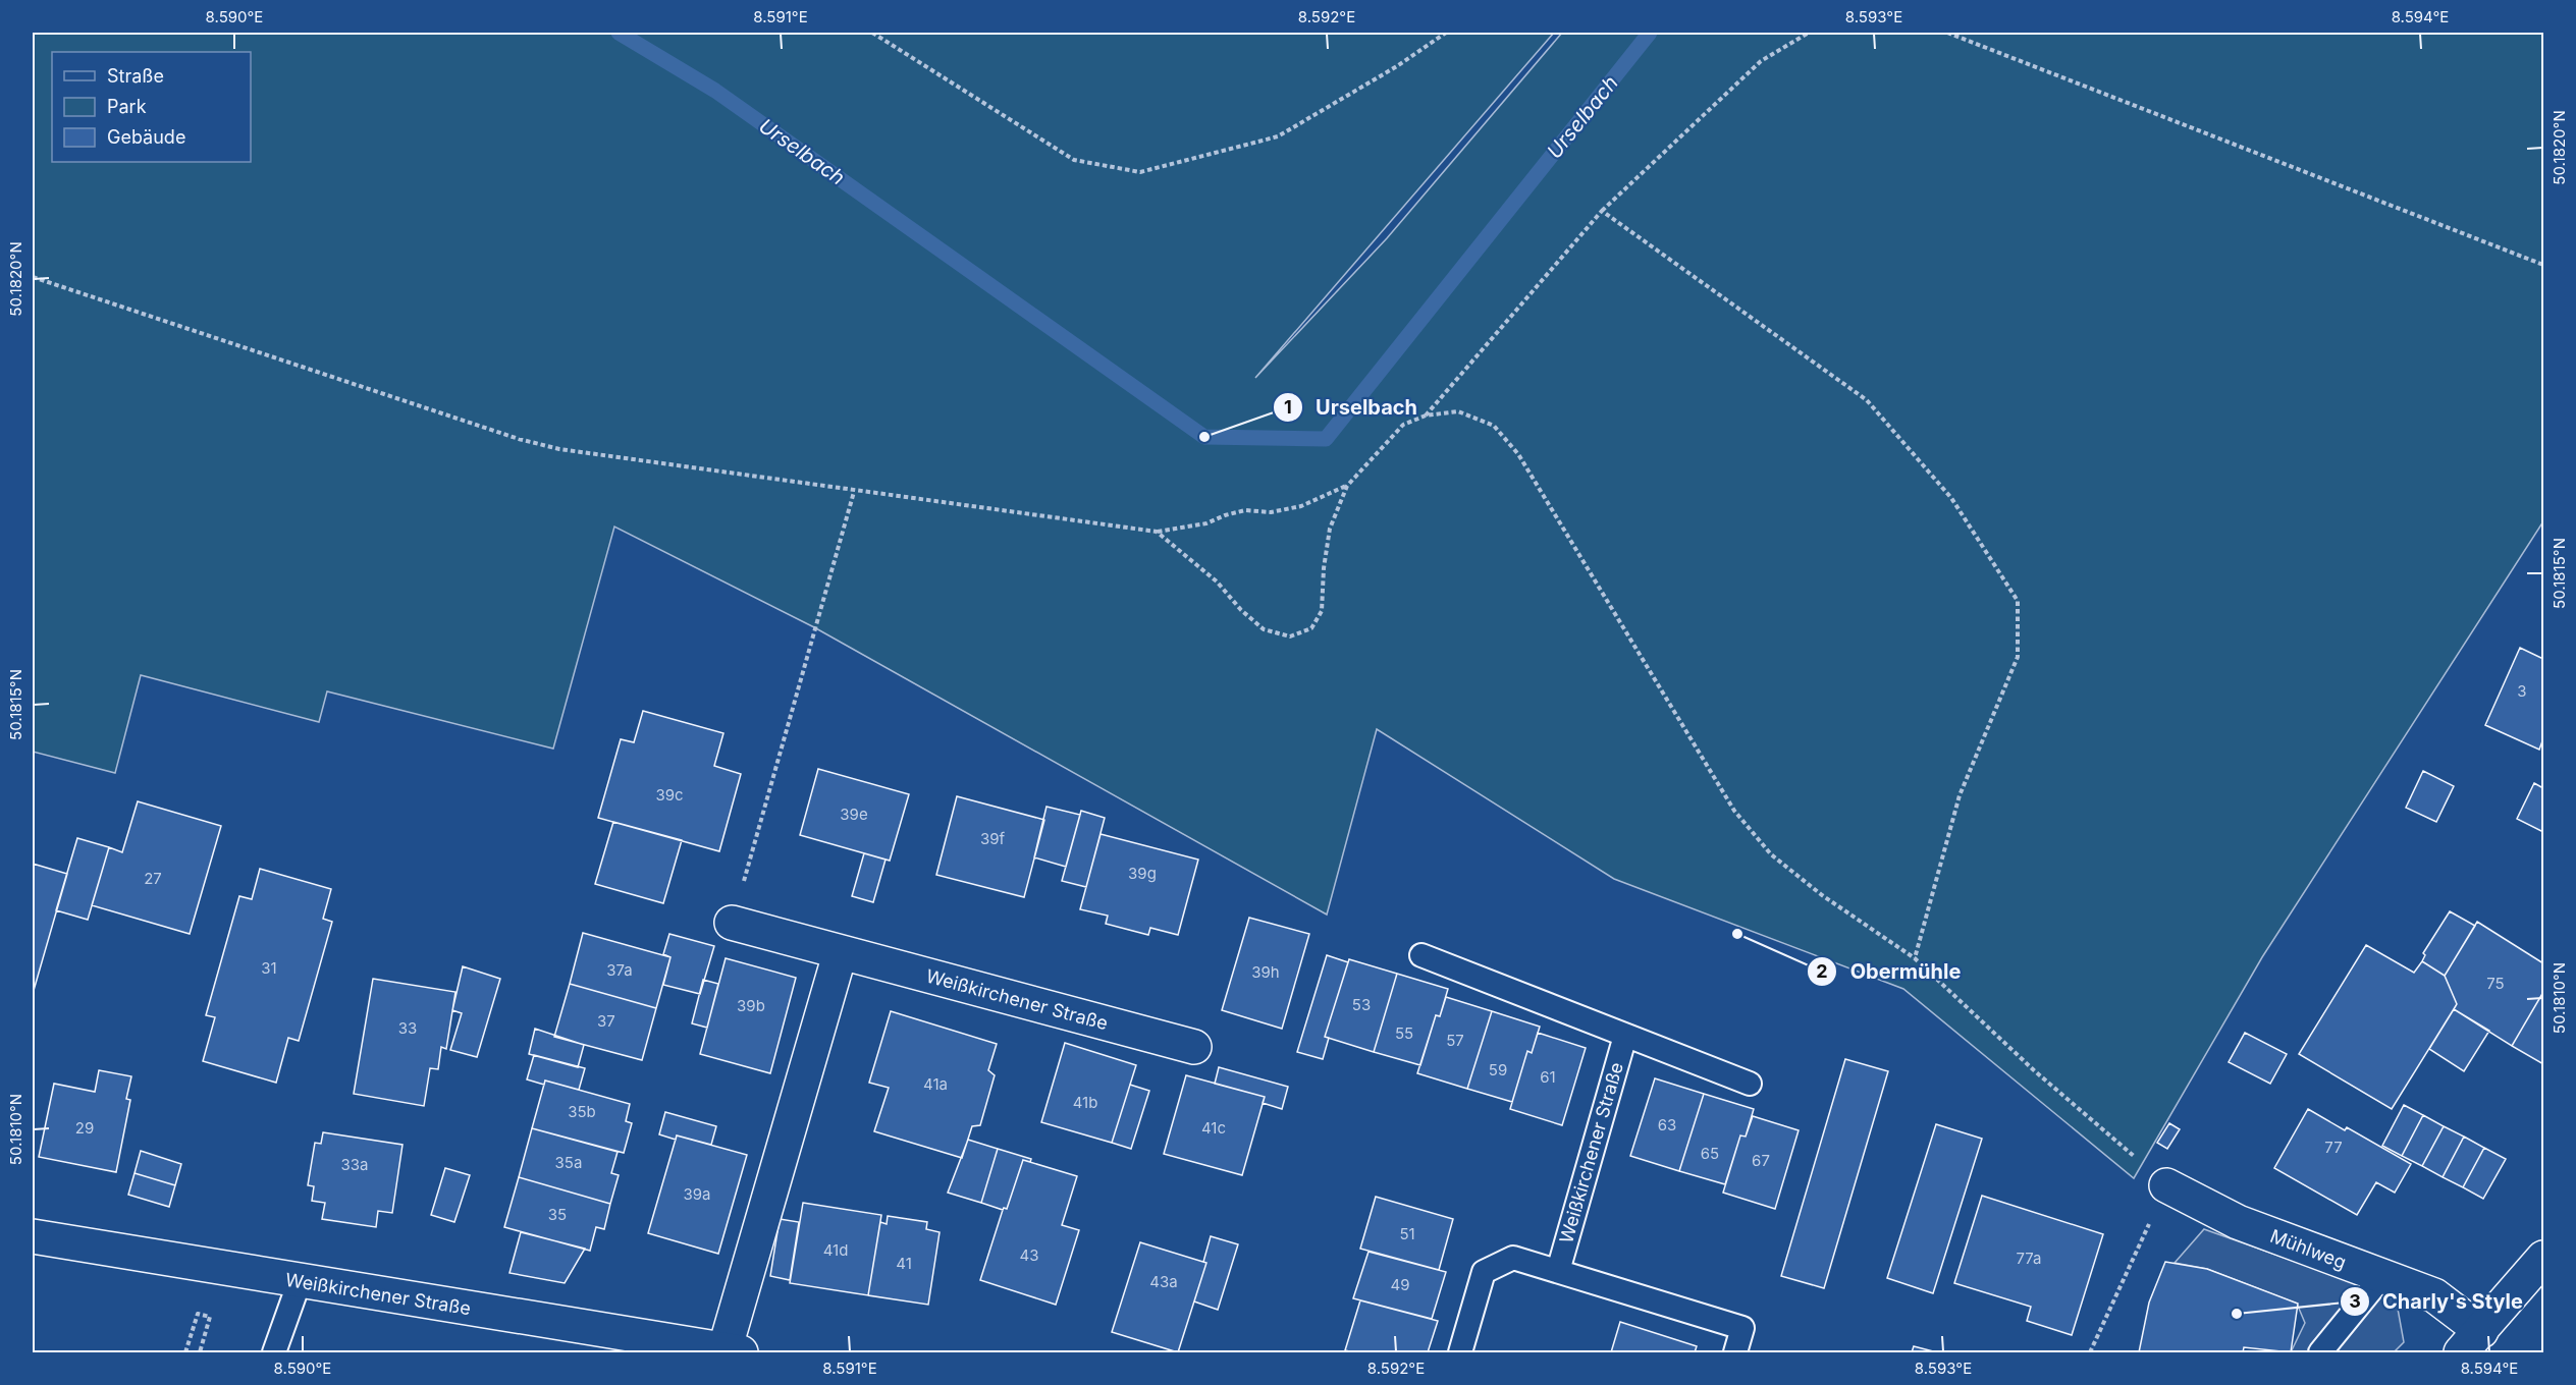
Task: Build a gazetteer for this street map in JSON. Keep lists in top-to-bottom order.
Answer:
{
  "streets": {
    "street": ["Weißkirchener Straße", "Mühlweg"]
  },
  "water": ["Urselbach"],
  "places": ["Urselbach", "Obermühle", "Charly's Style"],
  "house_numbers": [
    "3",
    "39c",
    "39e",
    "39f",
    "39g",
    "27",
    "31",
    "37a",
    "39h",
    "75",
    "53",
    "39b",
    "37",
    "33",
    "55",
    "57",
    "59",
    "61",
    "41a",
    "41b",
    "35b",
    "63",
    "29",
    "41c",
    "77",
    "65",
    "67",
    "35a",
    "33a",
    "39a",
    "35",
    "51",
    "41d",
    "43",
    "77a",
    "41",
    "43a",
    "49"
  ],
  "legend": ["Straße", "Park", "Gebäude"],
  "coordinates": [
    "8.590°E",
    "8.591°E",
    "8.592°E",
    "8.593°E",
    "8.594°E",
    "50.1820°N",
    "50.1815°N",
    "50.1810°N"
  ]
}
